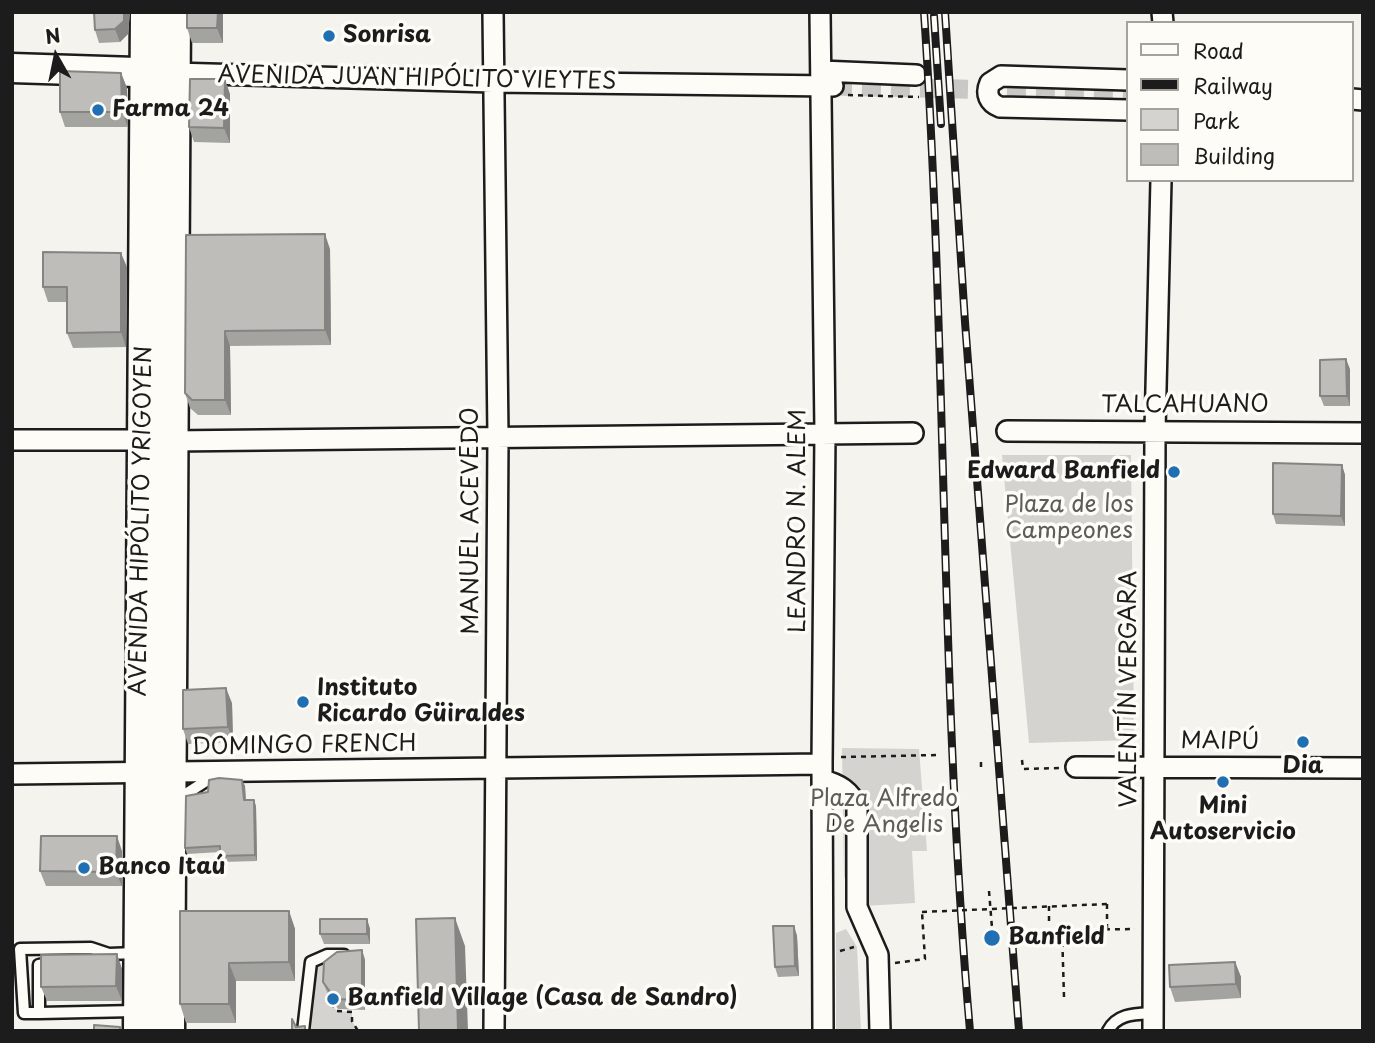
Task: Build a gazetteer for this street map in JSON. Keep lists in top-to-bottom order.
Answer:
{
  "streets": {
    "main road": ["AVENIDA HIPÓLITO YRIGOYEN"],
    "street": [
      "AVENIDA JUAN HIPÓLITO VIEYTES",
      "TALCAHUANO",
      "MANUEL ACEVEDO",
      "LEANDRO N. ALEM",
      "VALENTÍN VERGARA",
      "MAIPÚ",
      "DOMINGO FRENCH"
    ]
  },
  "crossings": [
    ["AVENIDA JUAN HIPÓLITO VIEYTES", "AVENIDA HIPÓLITO YRIGOYEN"],
    ["AVENIDA JUAN HIPÓLITO VIEYTES", "MANUEL ACEVEDO"],
    ["AVENIDA JUAN HIPÓLITO VIEYTES", "LEANDRO N. ALEM"],
    ["TALCAHUANO", "VALENTÍN VERGARA"],
    ["AVENIDA HIPÓLITO YRIGOYEN", "DOMINGO FRENCH"],
    ["MANUEL ACEVEDO", "DOMINGO FRENCH"],
    ["LEANDRO N. ALEM", "DOMINGO FRENCH"],
    ["VALENTÍN VERGARA", "MAIPÚ"]
  ],
  "parks": ["Plaza de los Campeones", "Plaza Alfredo De Angelis"],
  "places": [
    "Sonrisa",
    "Farma 24",
    "Edward Banfield",
    "Instituto Ricardo Güiraldes",
    "Dia",
    "Mini Autoservicio",
    "Banco Itaú",
    "Banfield",
    "Banfield Village (Casa de Sandro)"
  ],
  "legend": [
    "Road",
    "Railway",
    "Park",
    "Building"
  ],
  "north": "top"
}
